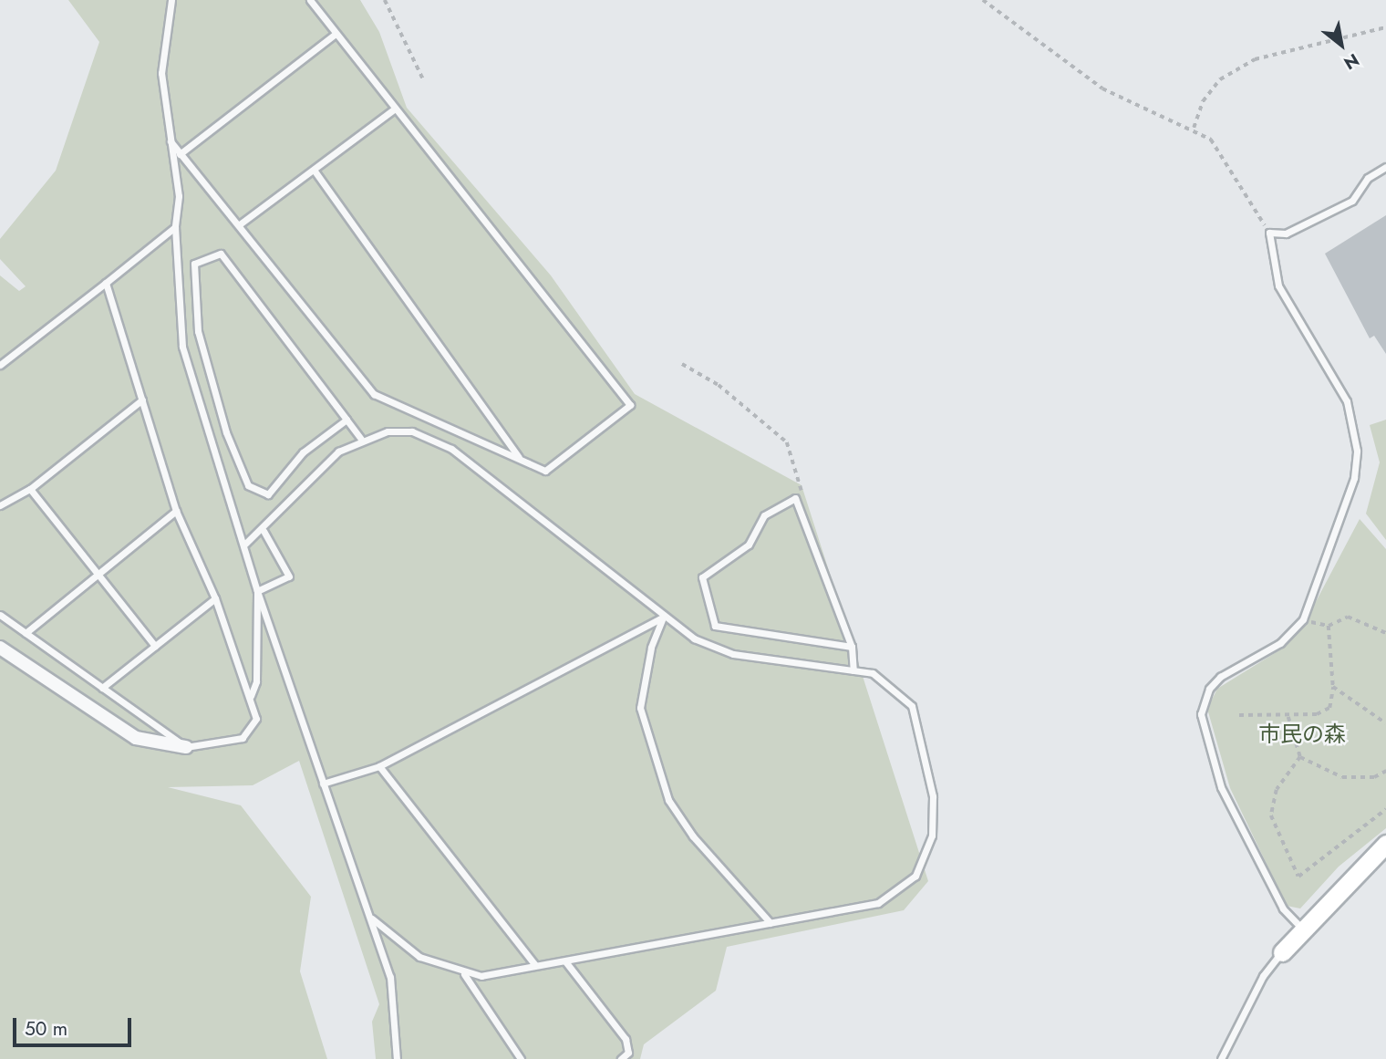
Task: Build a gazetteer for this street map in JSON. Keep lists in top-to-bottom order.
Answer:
{
  "parks": ["市民の森"],
  "scale_bar": "50 m",
  "north": "bottom right"
}
